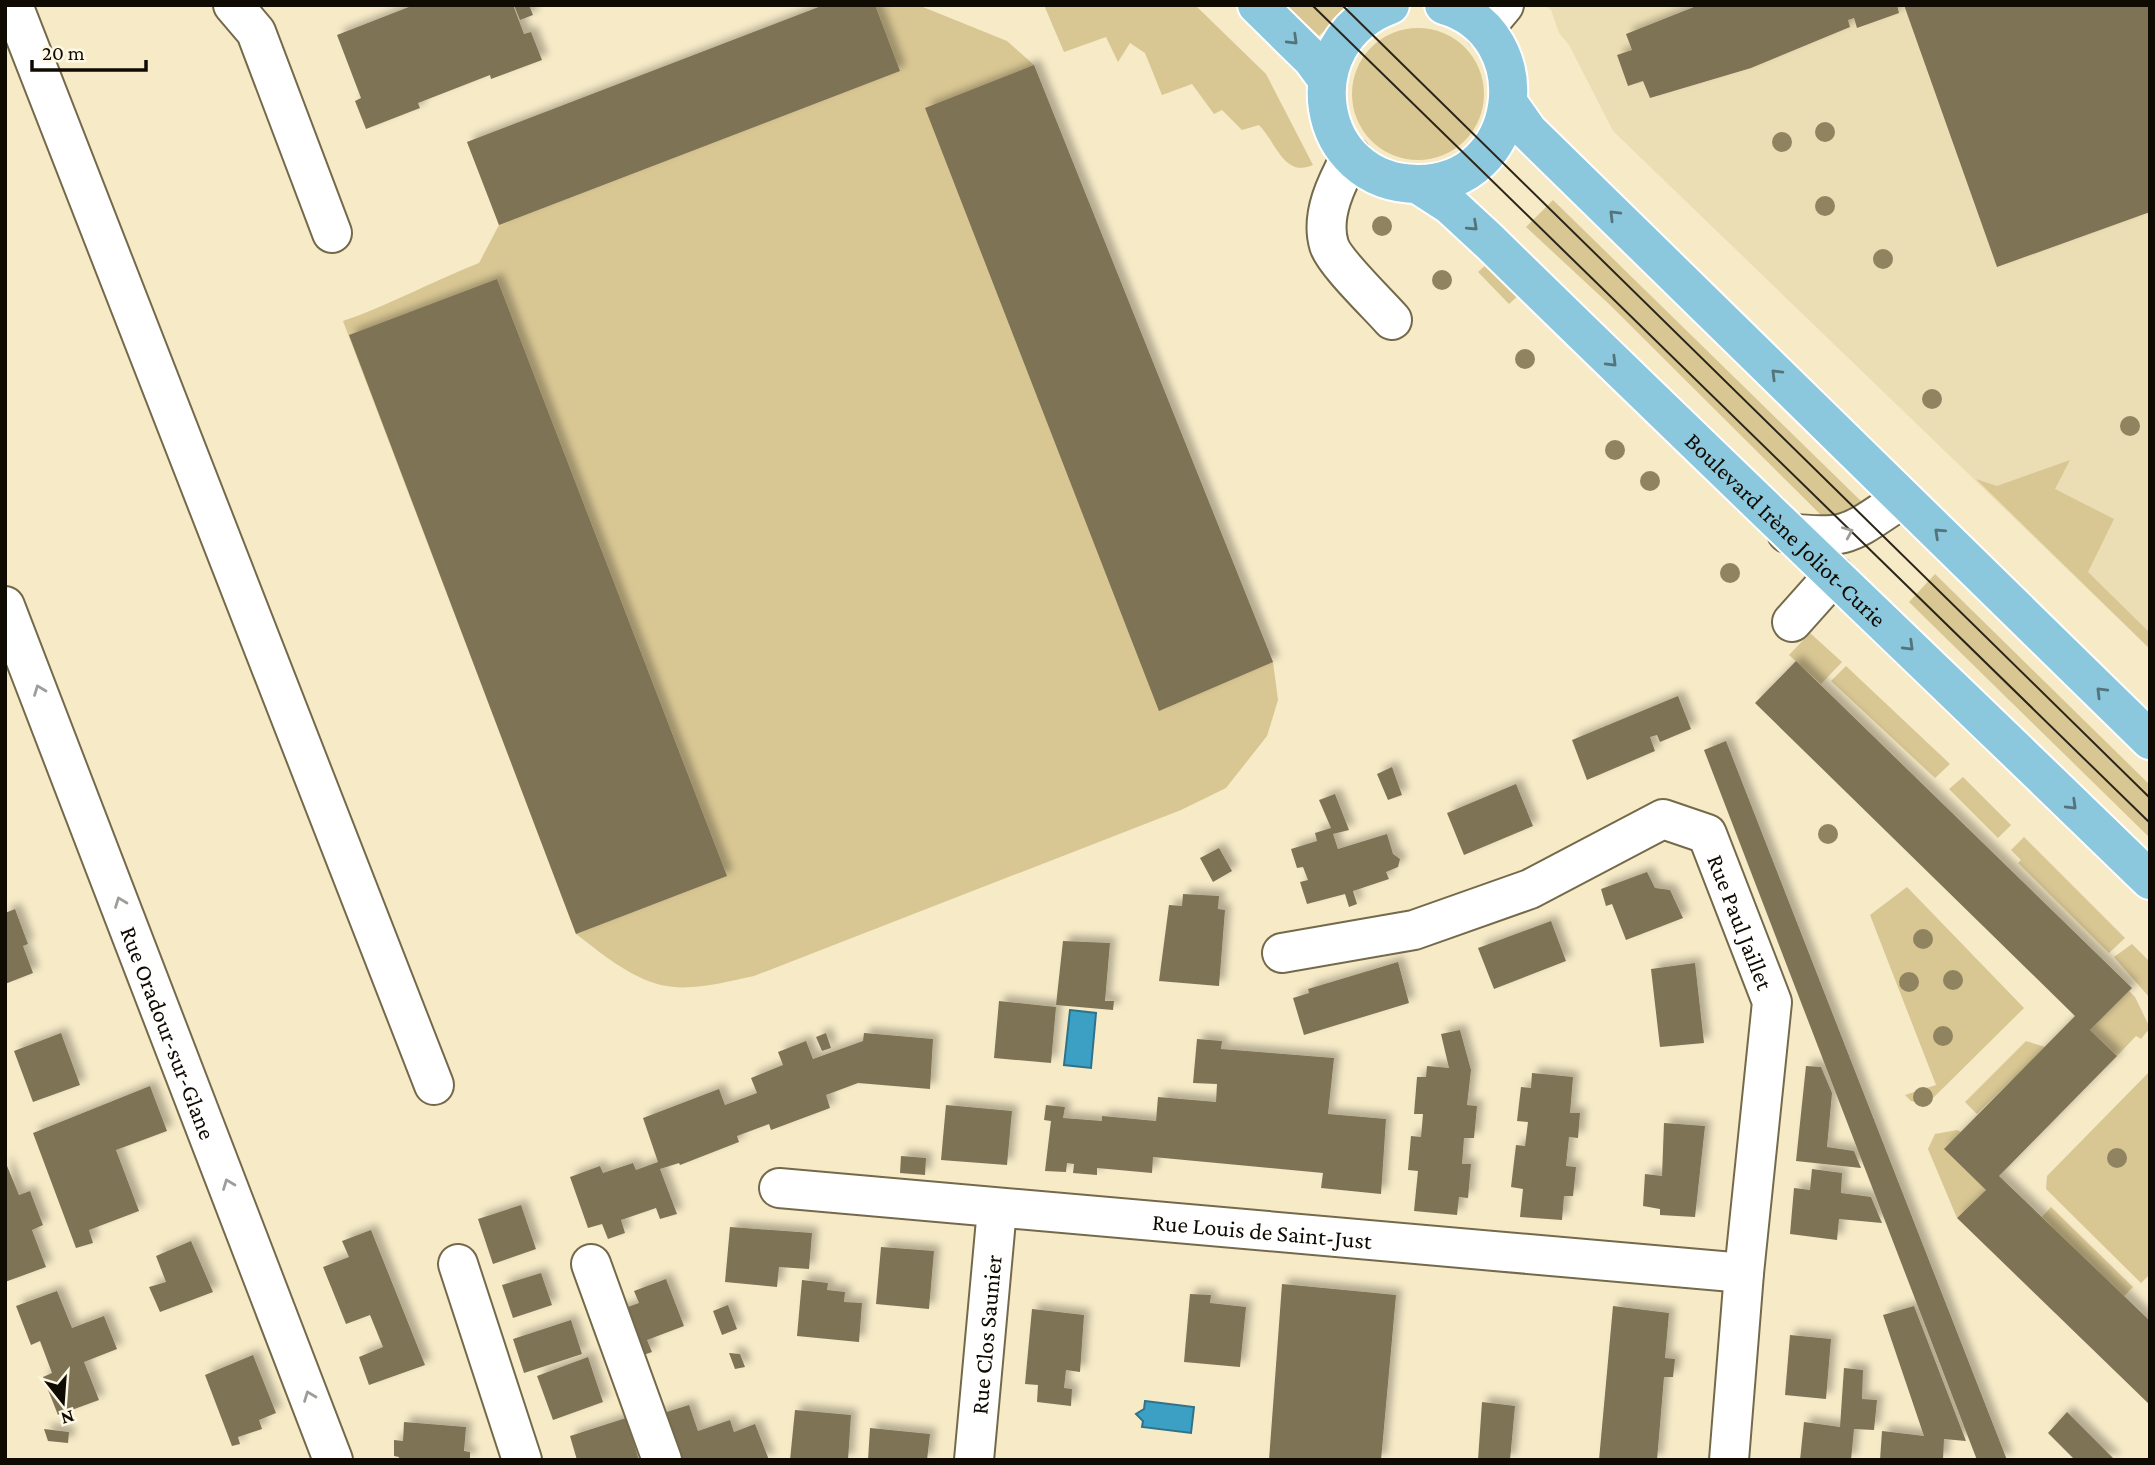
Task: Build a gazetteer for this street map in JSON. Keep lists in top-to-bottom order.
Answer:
{
  "streets": {
    "main road": ["Boulevard Irène Joliot-Curie"],
    "street": [
      "Rue Paul Jaillet",
      "Rue Oradour-sur-Glane",
      "Rue Louis de Saint-Just",
      "Rue Clos Saunier"
    ]
  },
  "crossings": [
    ["Rue Paul Jaillet", "Rue Louis de Saint-Just"],
    ["Rue Louis de Saint-Just", "Rue Clos Saunier"]
  ],
  "scale_bar": "20 m",
  "north": "bottom"
}
